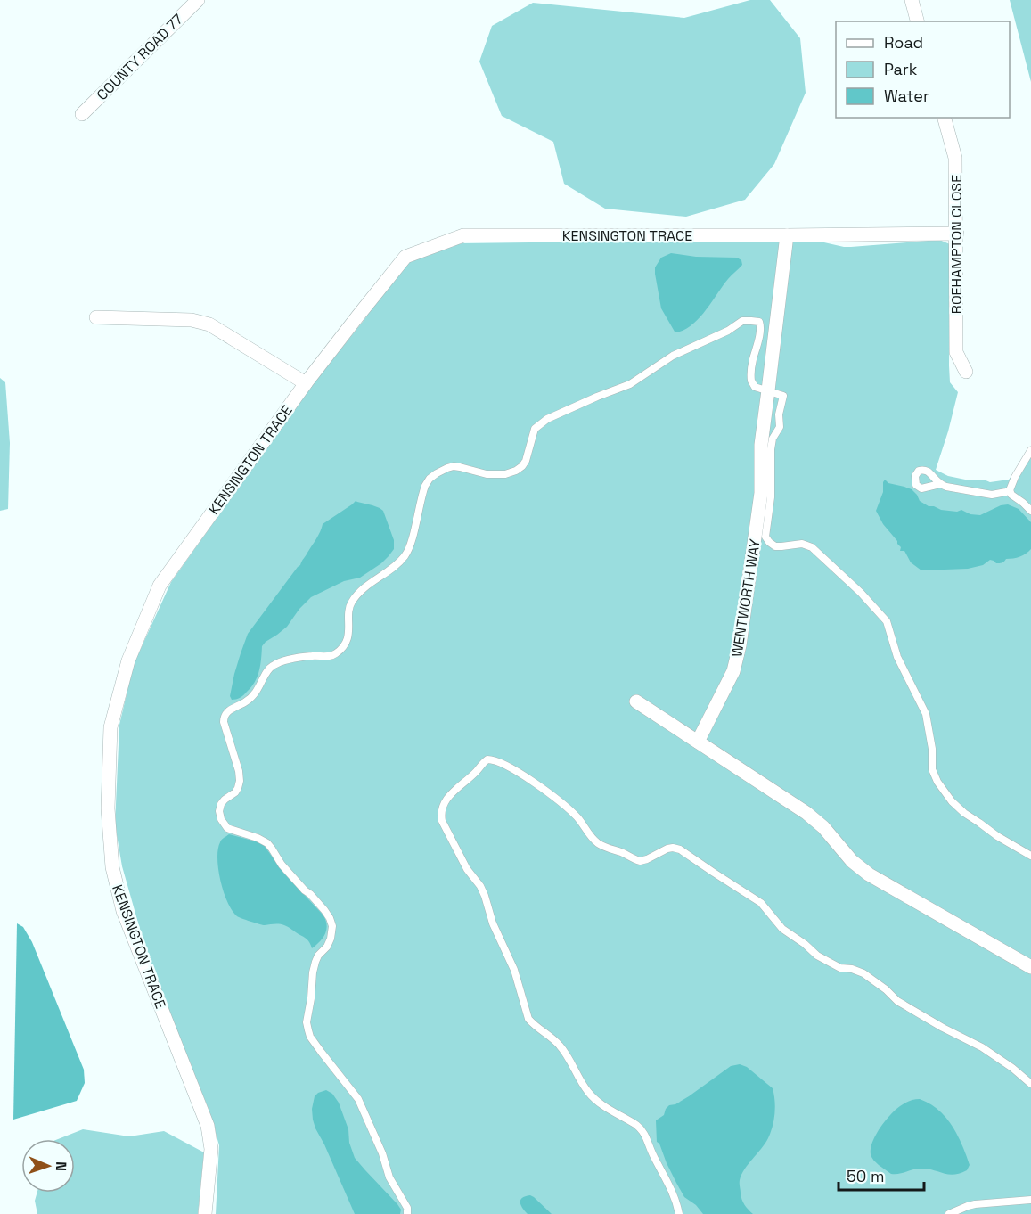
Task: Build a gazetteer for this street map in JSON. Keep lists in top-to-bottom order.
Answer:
{
  "streets": {
    "street": [
      "COUNTY ROAD 77",
      "KENSINGTON TRACE",
      "ROEHAMPTON CLOSE",
      "WENTWORTH WAY"
    ]
  },
  "crossings": [
    ["KENSINGTON TRACE", "ROEHAMPTON CLOSE"],
    ["KENSINGTON TRACE", "WENTWORTH WAY"]
  ],
  "legend": ["Road", "Park", "Water"],
  "scale_bar": "50 m",
  "north": "right"
}
